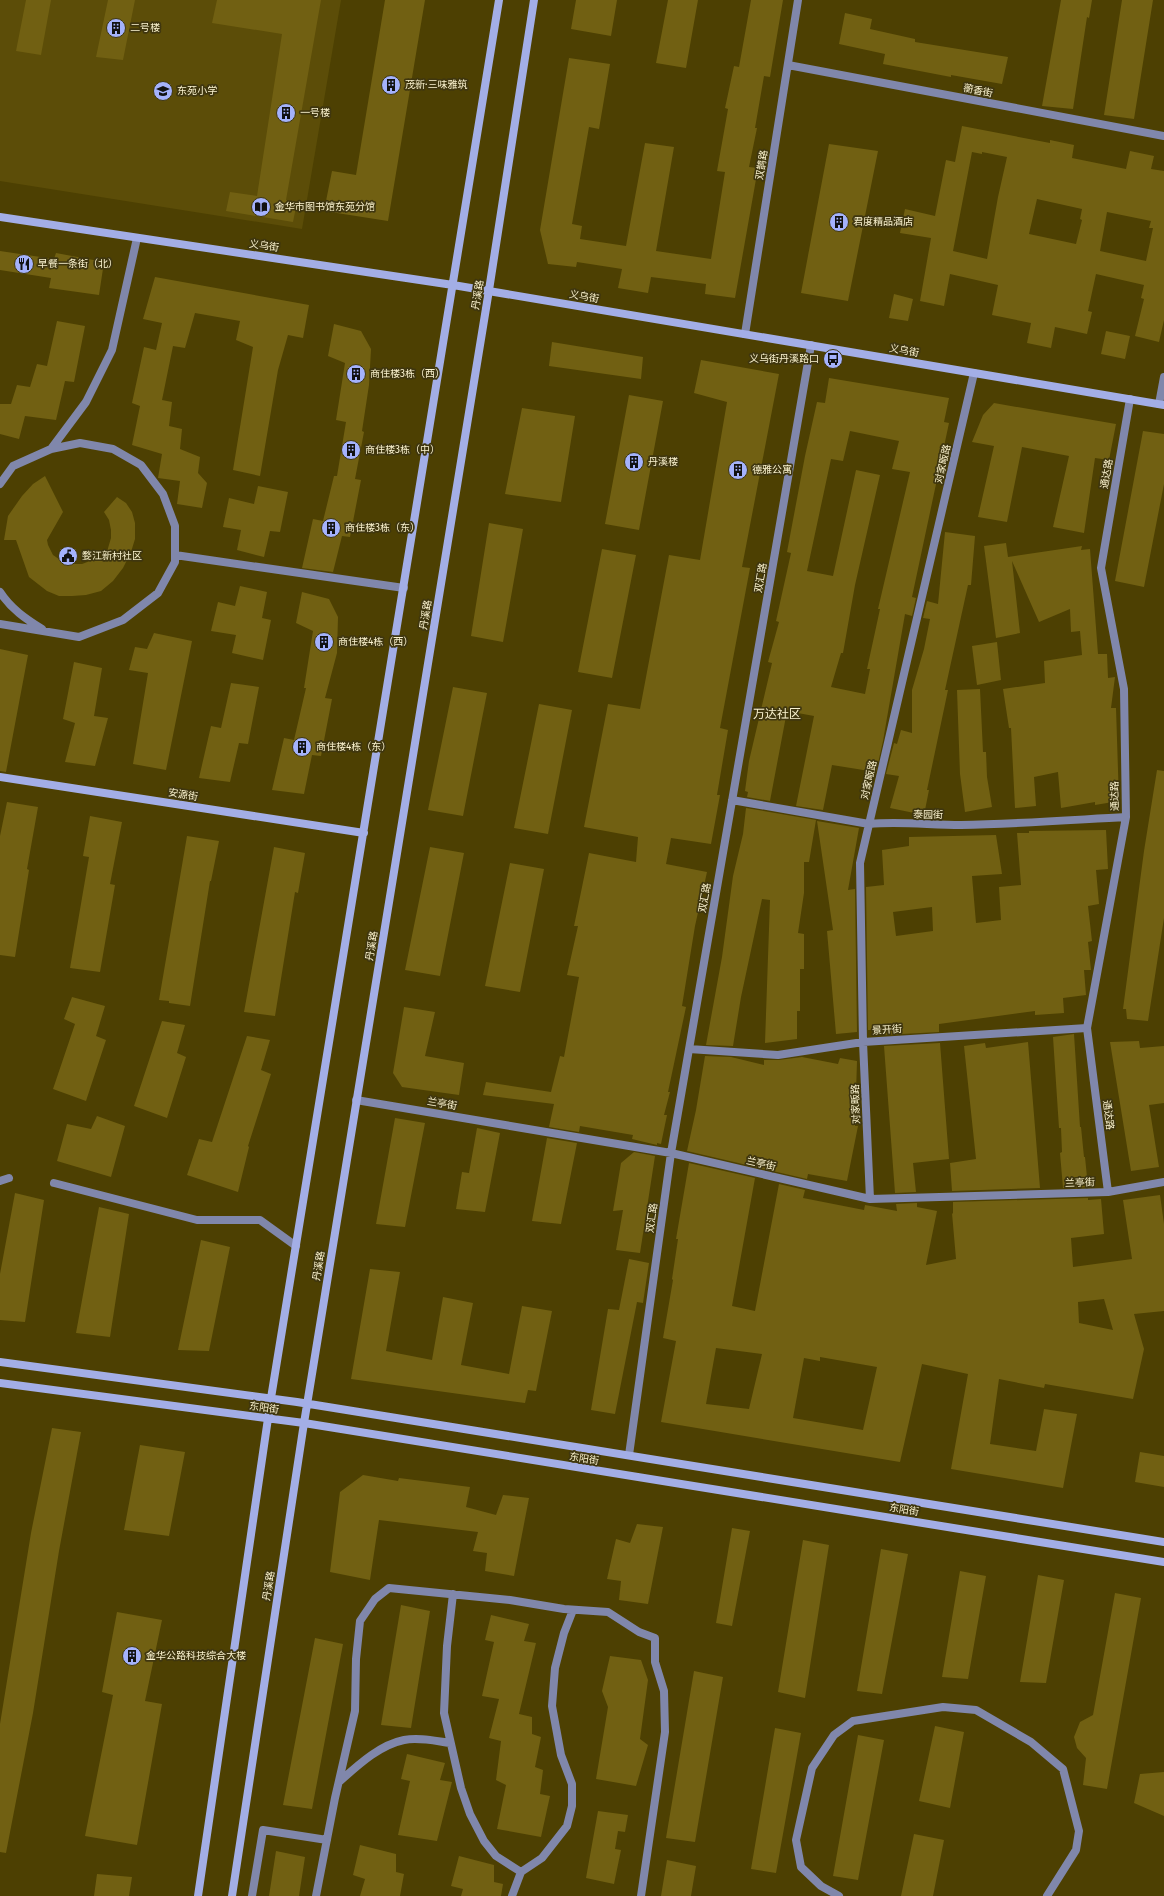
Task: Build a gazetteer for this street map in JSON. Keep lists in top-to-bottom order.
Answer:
{
  "streets": {
    "main road": [
      "义乌街",
      "丹溪路",
      "安源街",
      "东阳街"
    ],
    "street": [
      "蘅香街",
      "双鹊路",
      "对家畈路",
      "通达路",
      "双汇路",
      "泰园街",
      "景开街",
      "兰亭街"
    ]
  },
  "crossings": [
    ["蘅香街", "双鹊路"],
    ["双鹊路", "义乌街"],
    ["义乌街", "丹溪路"],
    ["义乌街", "对家畈路"],
    ["义乌街", "通达路"],
    ["义乌街", "双汇路"],
    ["丹溪路", "兰亭街"],
    ["丹溪路", "东阳街"],
    ["对家畈路", "泰园街"],
    ["对家畈路", "景开街"],
    ["对家畈路", "兰亭街"],
    ["通达路", "泰园街"],
    ["通达路", "景开街"],
    ["通达路", "兰亭街"],
    ["双汇路", "泰园街"],
    ["双汇路", "景开街"],
    ["双汇路", "兰亭街"],
    ["双汇路", "东阳街"]
  ],
  "districts": ["万达社区"],
  "places": {
    "building": [
      "二号楼",
      "茂新·三味雅筑",
      "一号楼",
      "君度精品酒店",
      "商住楼3栋（西）",
      "商住楼3栋（中）",
      "丹溪楼",
      "德雅公寓",
      "商住楼3栋（东）",
      "商住楼4栋（西）",
      "商住楼4栋（东）",
      "金华公路科技综合大楼"
    ],
    "school or university": ["东苑小学"],
    "library": ["金华市图书馆东苑分馆"],
    "restaurant": ["早餐一条街（北）"],
    "bus stop": ["义乌街丹溪路口"],
    "public building": ["婺江新村社区"]
  }
}
